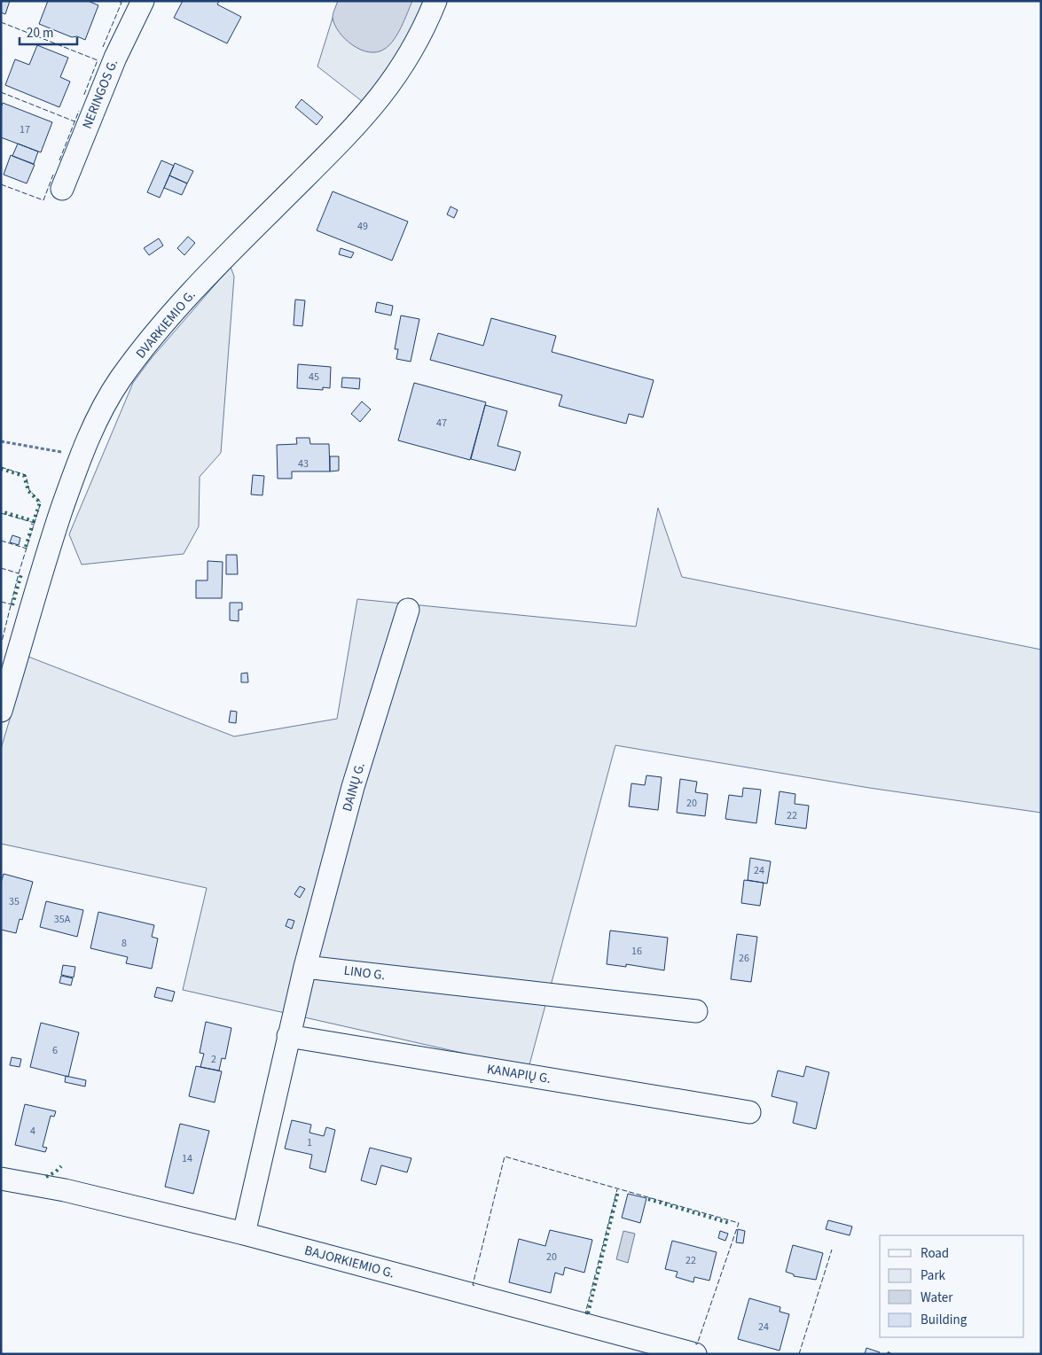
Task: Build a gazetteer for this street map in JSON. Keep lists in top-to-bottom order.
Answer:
{
  "streets": {
    "street": [
      "NERINGOS G.",
      "DVARKIEMIO G.",
      "DAINŲ G.",
      "LINO G.",
      "KANAPIŲ G.",
      "BAJORKIEMIO G."
    ]
  },
  "crossings": [
    ["DAINŲ G.", "LINO G."]
  ],
  "house_numbers": [
    "17",
    "49",
    "45",
    "47",
    "43",
    "20",
    "22",
    "24",
    "35",
    "35A",
    "8",
    "16",
    "26",
    "6",
    "2",
    "4",
    "1",
    "14",
    "20",
    "22",
    "24"
  ],
  "legend": [
    "Road",
    "Park",
    "Water",
    "Building"
  ],
  "scale_bar": "20 m"
}
